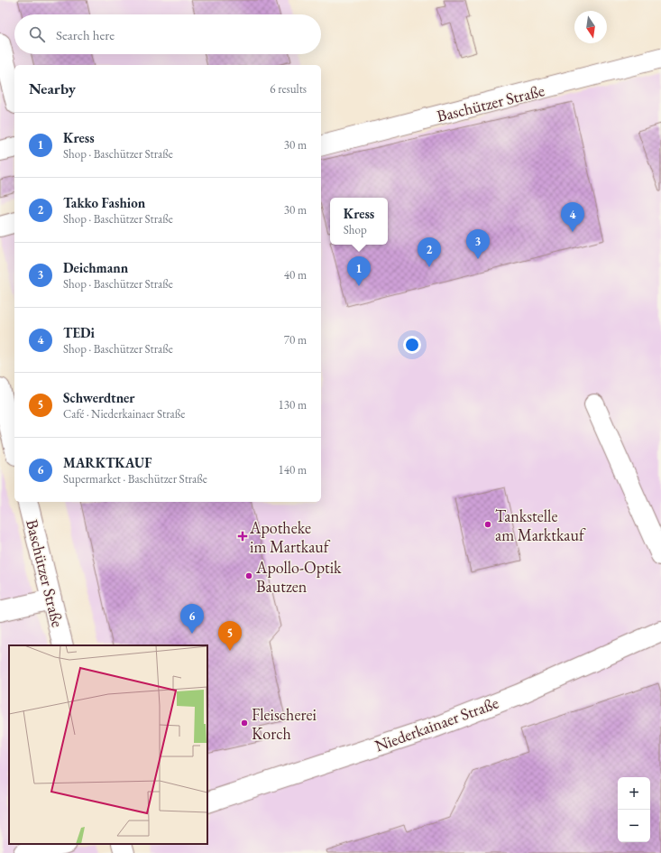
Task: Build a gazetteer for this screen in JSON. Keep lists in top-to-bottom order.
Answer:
{
  "streets": {
    "street": ["Baschützer Straße", "Niederkainaer Straße"]
  },
  "places": {
    "other": ["Tankstelle am Marktkauf", "Apollo-Optik Bautzen", "Fleischerei Korch"],
    "health": ["Apotheke im Martkauf"]
  },
  "north": "bottom",
  "page": {
    "search": "Search here",
    "heading": ["Nearby", "6 results"],
    "list": [
      {
        "mark": "1",
        "name": "Kress",
        "note": "Shop · Baschützer Straße",
        "value": "30 m"
      },
      {
        "mark": "2",
        "name": "Takko Fashion",
        "note": "Shop · Baschützer Straße",
        "value": "30 m"
      },
      {
        "mark": "3",
        "name": "Deichmann",
        "note": "Shop · Baschützer Straße",
        "value": "40 m"
      },
      {
        "mark": "4",
        "name": "TEDi",
        "note": "Shop · Baschützer Straße",
        "value": "70 m"
      },
      {
        "mark": "5",
        "name": "Schwerdtner",
        "note": "Café · Niederkainaer Straße",
        "value": "130 m"
      },
      {
        "mark": "6",
        "name": "MARKTKAUF",
        "note": "Supermarket · Baschützer Straße",
        "value": "140 m"
      }
    ],
    "popup": ["Kress", "Shop"],
    "pins": [
      "4",
      "3",
      "2",
      "1",
      "6",
      "5"
    ],
    "map_buttons": ["+", "−"]
  }
}
